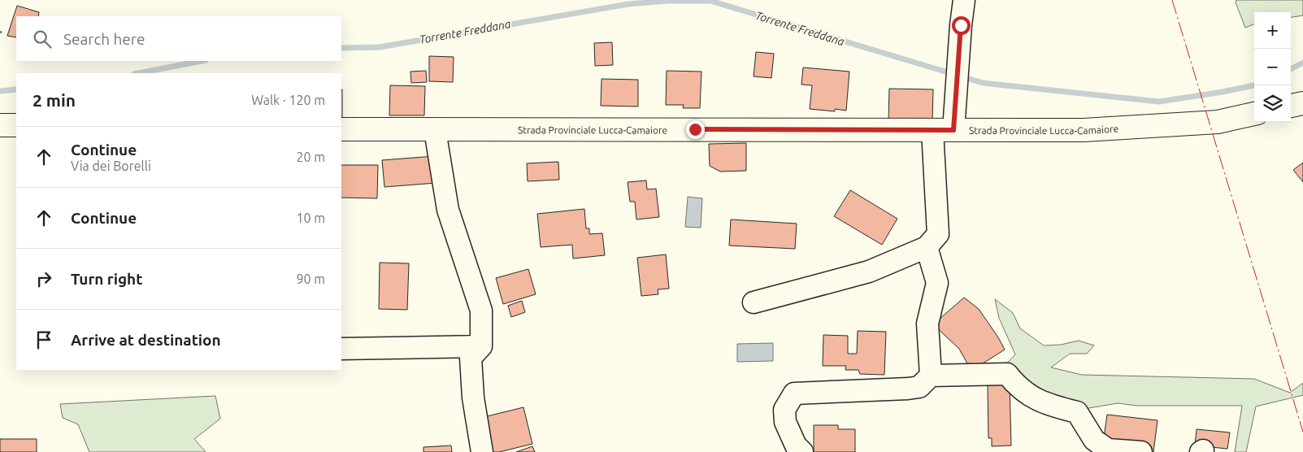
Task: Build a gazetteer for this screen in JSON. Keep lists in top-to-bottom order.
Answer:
{
  "streets": {
    "main road": ["Strada Provinciale Lucca-Camaiore"]
  },
  "water": ["Torrente Freddana"],
  "page": {
    "map_buttons": ["+", "−"],
    "search": "Search here",
    "heading": ["2 min", "Walk · 120 m"],
    "list": [
      ["Continue", "Via dei Borelli", "20 m"],
      ["Continue", "10 m"],
      ["Turn right", "90 m"],
      "Arrive at destination"
    ]
  }
}
